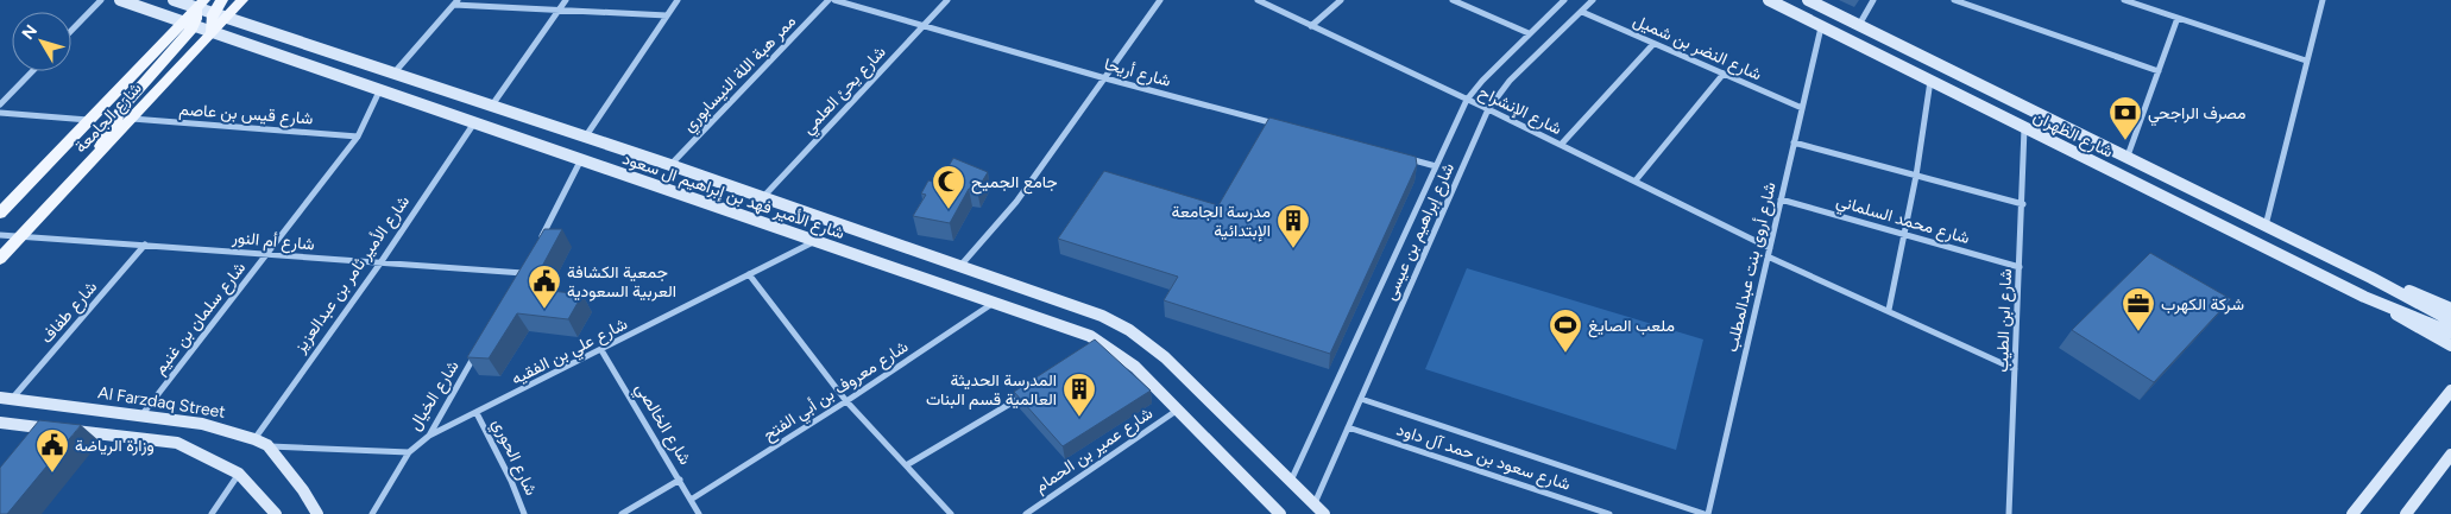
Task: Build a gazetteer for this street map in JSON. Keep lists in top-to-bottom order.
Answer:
{
  "streets": {
    "main road": [
      "شارع الجامعة",
      "شارع الظهران",
      "شارع الأمير فهد بن إبراهيم ال سعود",
      "Al Farzdaq Street"
    ],
    "street": [
      "شارع النضر بن شميل",
      "شارع أريحا",
      "ممر هبة اللة النيسابوري",
      "شارع يحئ العلمي",
      "شارع الإنشراح",
      "شارع قيس بن عاصم",
      "شارع محمد السلماني",
      "شارع إبراهيم بن عيسى",
      "شارع أم النور",
      "شارع أروى بنت عبدالمطلب",
      "شارع الأمير ثامر بن عبدالعزيز",
      "شارع طفاف",
      "شارع سلمان بن غنيم",
      "شارع ابن الطيب",
      "شارع علي بن الفقيه",
      "شارع معروف بن أبي الفتح",
      "شارع الخيال",
      "شارع الخالصي",
      "شارع عمير بن الحمام",
      "شارع الحوري",
      "شارع سعود بن حمد آل داود"
    ]
  },
  "crossings": [
    ["شارع النضر بن شميل", "شارع إبراهيم بن عيسى"],
    ["شارع النضر بن شميل", "شارع أروى بنت عبدالمطلب"],
    ["شارع أريحا", "شارع يحئ العلمي"],
    ["ممر هبة اللة النيسابوري", "شارع الأمير فهد بن إبراهيم ال سعود"],
    ["شارع يحئ العلمي", "شارع الأمير فهد بن إبراهيم ال سعود"],
    ["شارع الإنشراح", "شارع إبراهيم بن عيسى"],
    ["شارع الإنشراح", "شارع أروى بنت عبدالمطلب"],
    ["شارع قيس بن عاصم", "شارع الجامعة"],
    ["شارع قيس بن عاصم", "شارع سلمان بن غنيم"],
    ["شارع الجامعة", "شارع الأمير فهد بن إبراهيم ال سعود"],
    ["شارع الجامعة", "شارع أم النور"],
    ["شارع الظهران", "شارع أروى بنت عبدالمطلب"],
    ["شارع الظهران", "شارع ابن الطيب"],
    ["شارع الأمير فهد بن إبراهيم ال سعود", "شارع إبراهيم بن عيسى"],
    ["شارع الأمير فهد بن إبراهيم ال سعود", "شارع الأمير ثامر بن عبدالعزيز"],
    ["شارع الأمير فهد بن إبراهيم ال سعود", "شارع سلمان بن غنيم"],
    ["شارع الأمير فهد بن إبراهيم ال سعود", "شارع علي بن الفقيه"],
    ["شارع الأمير فهد بن إبراهيم ال سعود", "شارع معروف بن أبي الفتح"],
    ["شارع الأمير فهد بن إبراهيم ال سعود", "شارع عمير بن الحمام"],
    ["شارع محمد السلماني", "شارع أروى بنت عبدالمطلب"],
    ["شارع محمد السلماني", "شارع ابن الطيب"],
    ["شارع إبراهيم بن عيسى", "شارع سعود بن حمد آل داود"],
    ["شارع أم النور", "شارع الأمير ثامر بن عبدالعزيز"],
    ["شارع أم النور", "شارع طفاف"],
    ["شارع أم النور", "شارع سلمان بن غنيم"],
    ["شارع الأمير ثامر بن عبدالعزيز", "Al Farzdaq Street"],
    ["شارع طفاف", "Al Farzdaq Street"],
    ["شارع سلمان بن غنيم", "Al Farzdaq Street"],
    ["شارع علي بن الفقيه", "شارع الخيال"],
    ["شارع علي بن الفقيه", "شارع الخالصي"],
    ["شارع علي بن الفقيه", "شارع الحوري"],
    ["شارع معروف بن أبي الفتح", "شارع الخالصي"]
  ],
  "places": {
    "bank": ["مصرف الراجحي"],
    "mosque": ["جامع الجميح"],
    "building": ["مدرسة الجامعة الإبتدائية", "المدرسة الحديثة العالمية قسم البنات"],
    "public building": ["جمعية الكشافة العربية السعودية", "وزارة الرياضة"],
    "office": ["شركة الكهرب"],
    "sports": ["ملعب الصايغ"]
  },
  "north": "top left"
}
